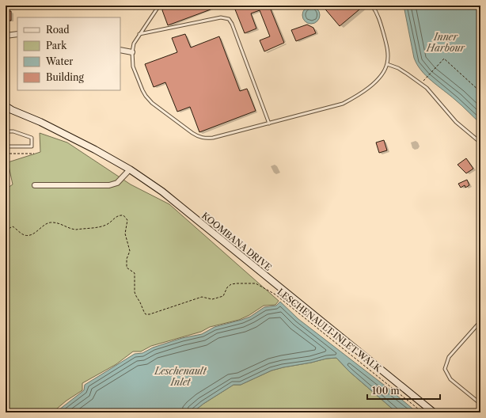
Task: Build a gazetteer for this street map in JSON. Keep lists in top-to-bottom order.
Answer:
{
  "streets": {
    "main road": ["KOOMBANA DRIVE"],
    "path": ["LESCHENAULT INLET WALK"]
  },
  "water": ["Inner Harbour", "Leschenault Inlet"],
  "legend": [
    "Road",
    "Park",
    "Water",
    "Building"
  ],
  "scale_bar": "100 m"
}
